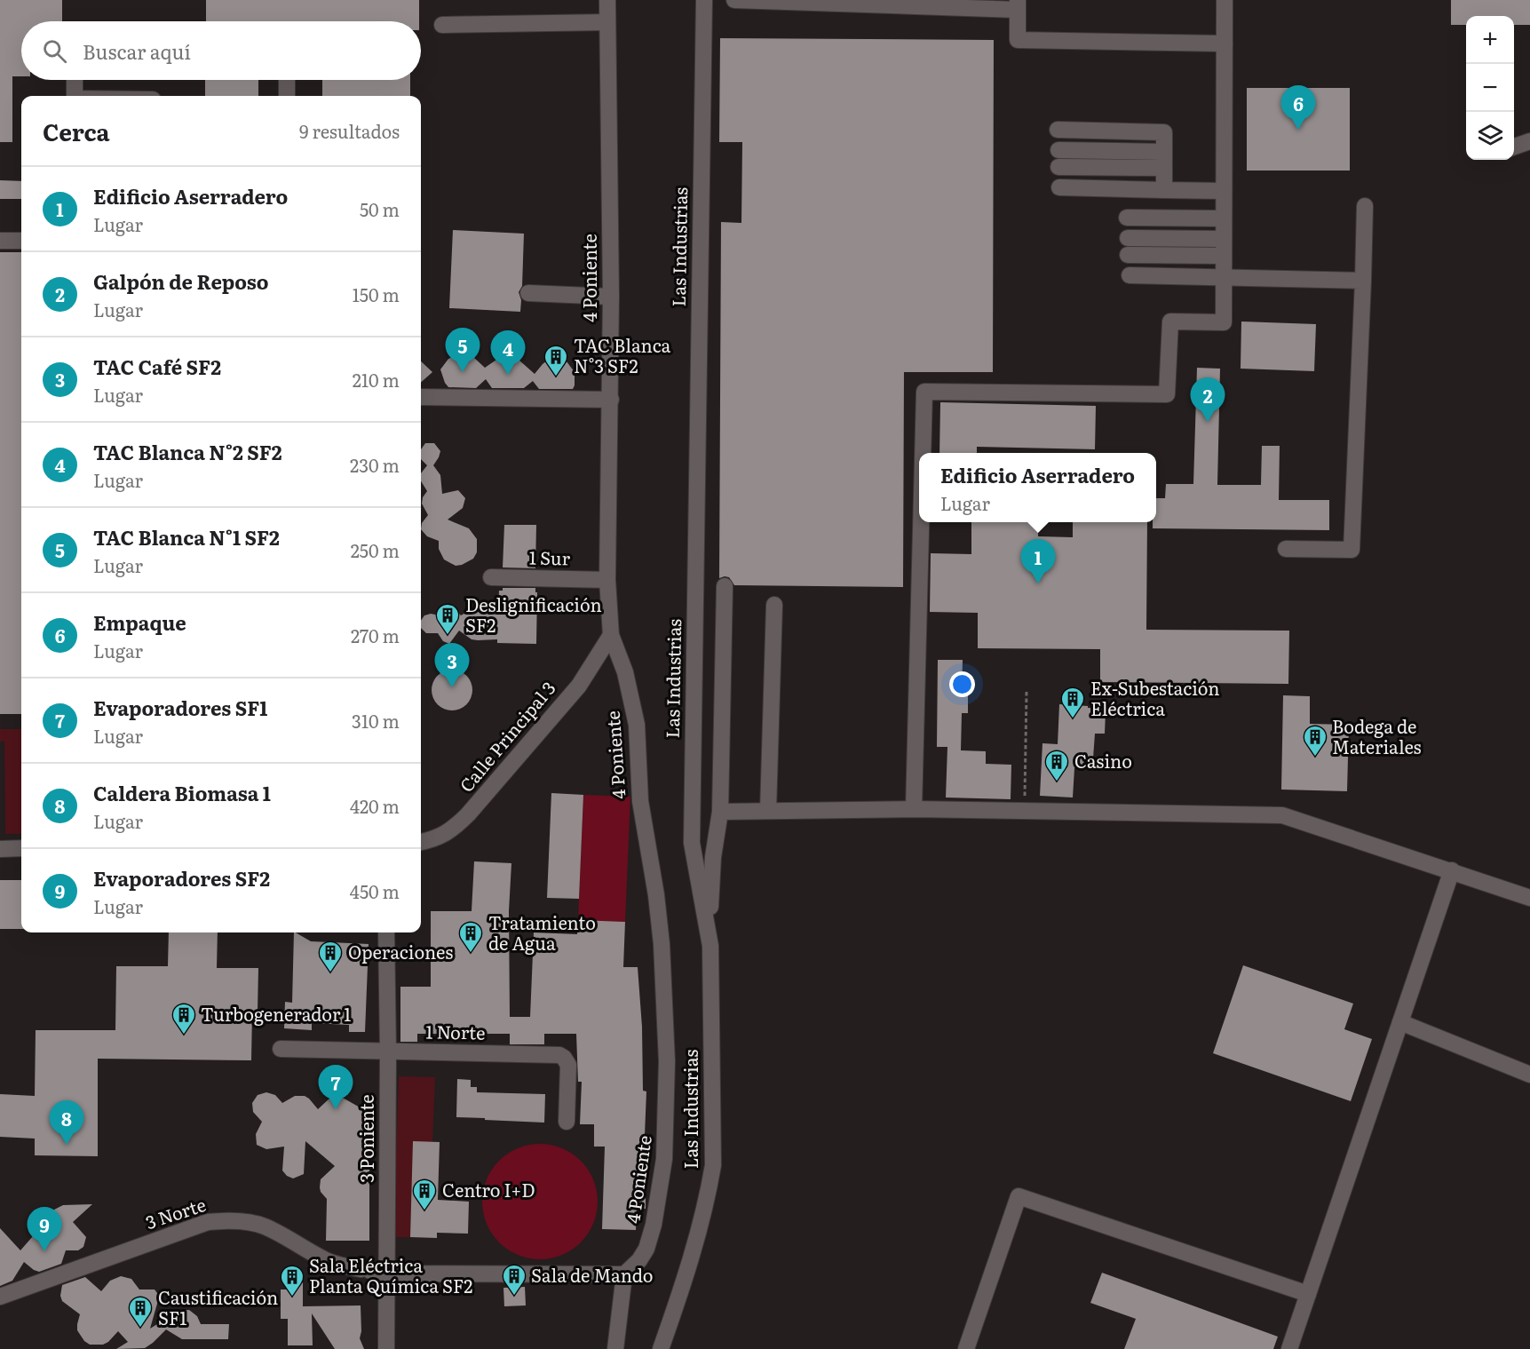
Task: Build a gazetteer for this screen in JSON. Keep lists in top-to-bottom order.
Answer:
{
  "streets": {
    "street": [
      "Las Industrias",
      "4 Poniente",
      "1 Sur",
      "Calle Principal 3",
      "1 Norte",
      "3 Poniente",
      "3 Norte"
    ]
  },
  "crossings": [
    ["4 Poniente", "1 Sur"],
    ["4 Poniente", "Calle Principal 3"],
    ["4 Poniente", "3 Norte"],
    ["1 Norte", "3 Poniente"],
    ["3 Poniente", "3 Norte"]
  ],
  "places": {
    "building": [
      "TAC Blanca N°3 SF2",
      "Deslignificación SF2",
      "Ex-Subestación Eléctrica",
      "Bodega de Materiales",
      "Casino",
      "Tratamiento de Agua",
      "Operaciones",
      "Turbogenerador 1",
      "Centro I+D",
      "Sala de Mando",
      "Sala Eléctrica Planta Química SF2",
      "Caustificación SF1"
    ]
  },
  "page": {
    "map_buttons": ["+", "−"],
    "search": "Buscar aquí",
    "pins": [
      "6",
      "5",
      "4",
      "2",
      "1",
      "3",
      "7",
      "8",
      "9"
    ],
    "heading": ["Cerca", "9 resultados"],
    "list": [
      {
        "mark": "1",
        "name": "Edificio Aserradero",
        "note": "Lugar",
        "value": "50 m"
      },
      {
        "mark": "2",
        "name": "Galpón de Reposo",
        "note": "Lugar",
        "value": "150 m"
      },
      {
        "mark": "3",
        "name": "TAC Café SF2",
        "note": "Lugar",
        "value": "210 m"
      },
      {
        "mark": "4",
        "name": "TAC Blanca N°2 SF2",
        "note": "Lugar",
        "value": "230 m"
      },
      {
        "mark": "5",
        "name": "TAC Blanca N°1 SF2",
        "note": "Lugar",
        "value": "250 m"
      },
      {
        "mark": "6",
        "name": "Empaque",
        "note": "Lugar",
        "value": "270 m"
      },
      {
        "mark": "7",
        "name": "Evaporadores SF1",
        "note": "Lugar",
        "value": "310 m"
      },
      {
        "mark": "8",
        "name": "Caldera Biomasa 1",
        "note": "Lugar",
        "value": "420 m"
      },
      {
        "mark": "9",
        "name": "Evaporadores SF2",
        "note": "Lugar",
        "value": "450 m"
      }
    ],
    "popup": ["Edificio Aserradero", "Lugar"]
  }
}
